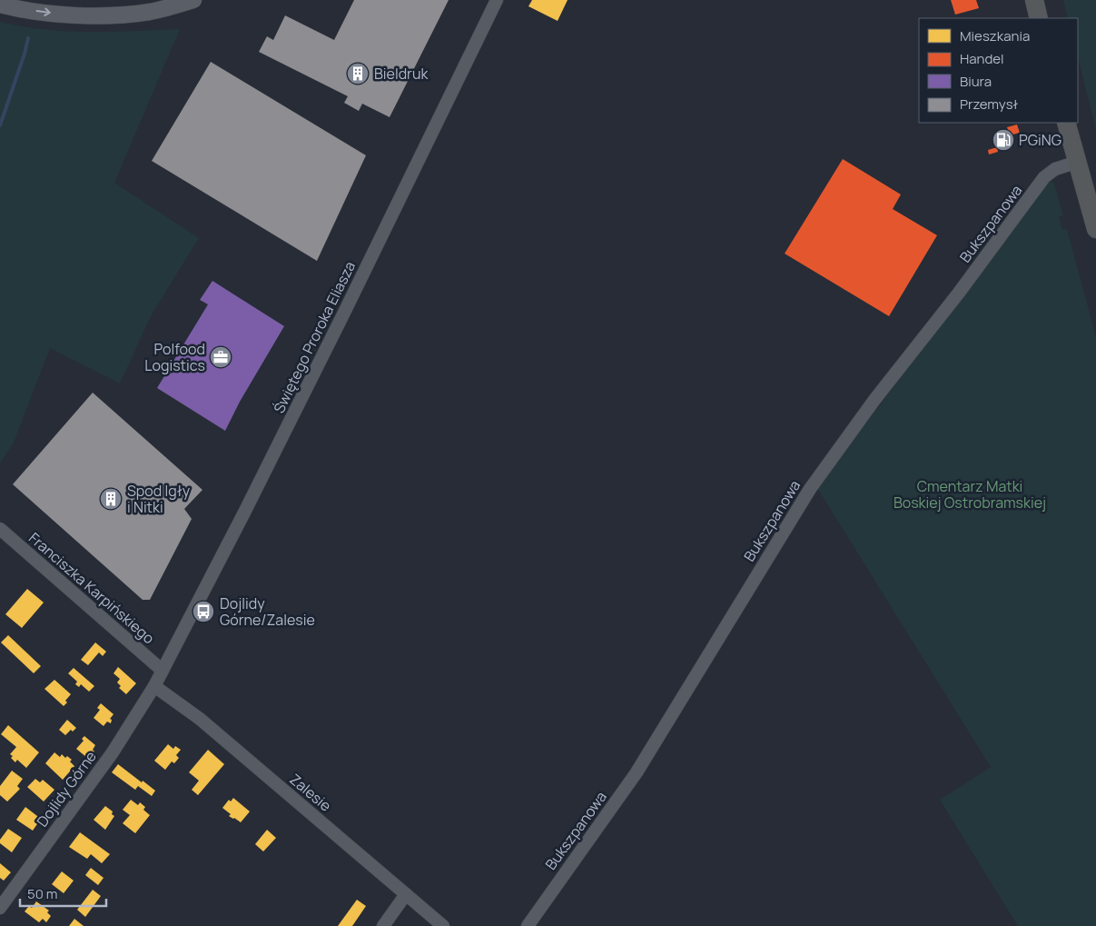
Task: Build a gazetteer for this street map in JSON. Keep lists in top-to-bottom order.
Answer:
{
  "streets": {
    "street": [
      "Bukszpanowa",
      "Świętego Proroka Eliasza",
      "Franciszka Karpińskiego",
      "Dojlidy Górne",
      "Zalesie"
    ]
  },
  "crossings": [
    ["Świętego Proroka Eliasza", "Franciszka Karpińskiego"],
    ["Świętego Proroka Eliasza", "Dojlidy Górne"],
    ["Świętego Proroka Eliasza", "Zalesie"],
    ["Dojlidy Górne", "Zalesie"]
  ],
  "parks": ["Cmentarz Matki Boskiej Ostrobramskiej"],
  "places": {
    "building": ["Bieldruk", "Spod Igły i Nitki"],
    "fuel station": ["PGiNG"],
    "office": ["Polfood Logistics"],
    "bus stop": ["Dojlidy Górne/Zalesie"]
  },
  "legend": [
    "Mieszkania",
    "Handel",
    "Biura",
    "Przemysł"
  ],
  "scale_bar": "50 m"
}
